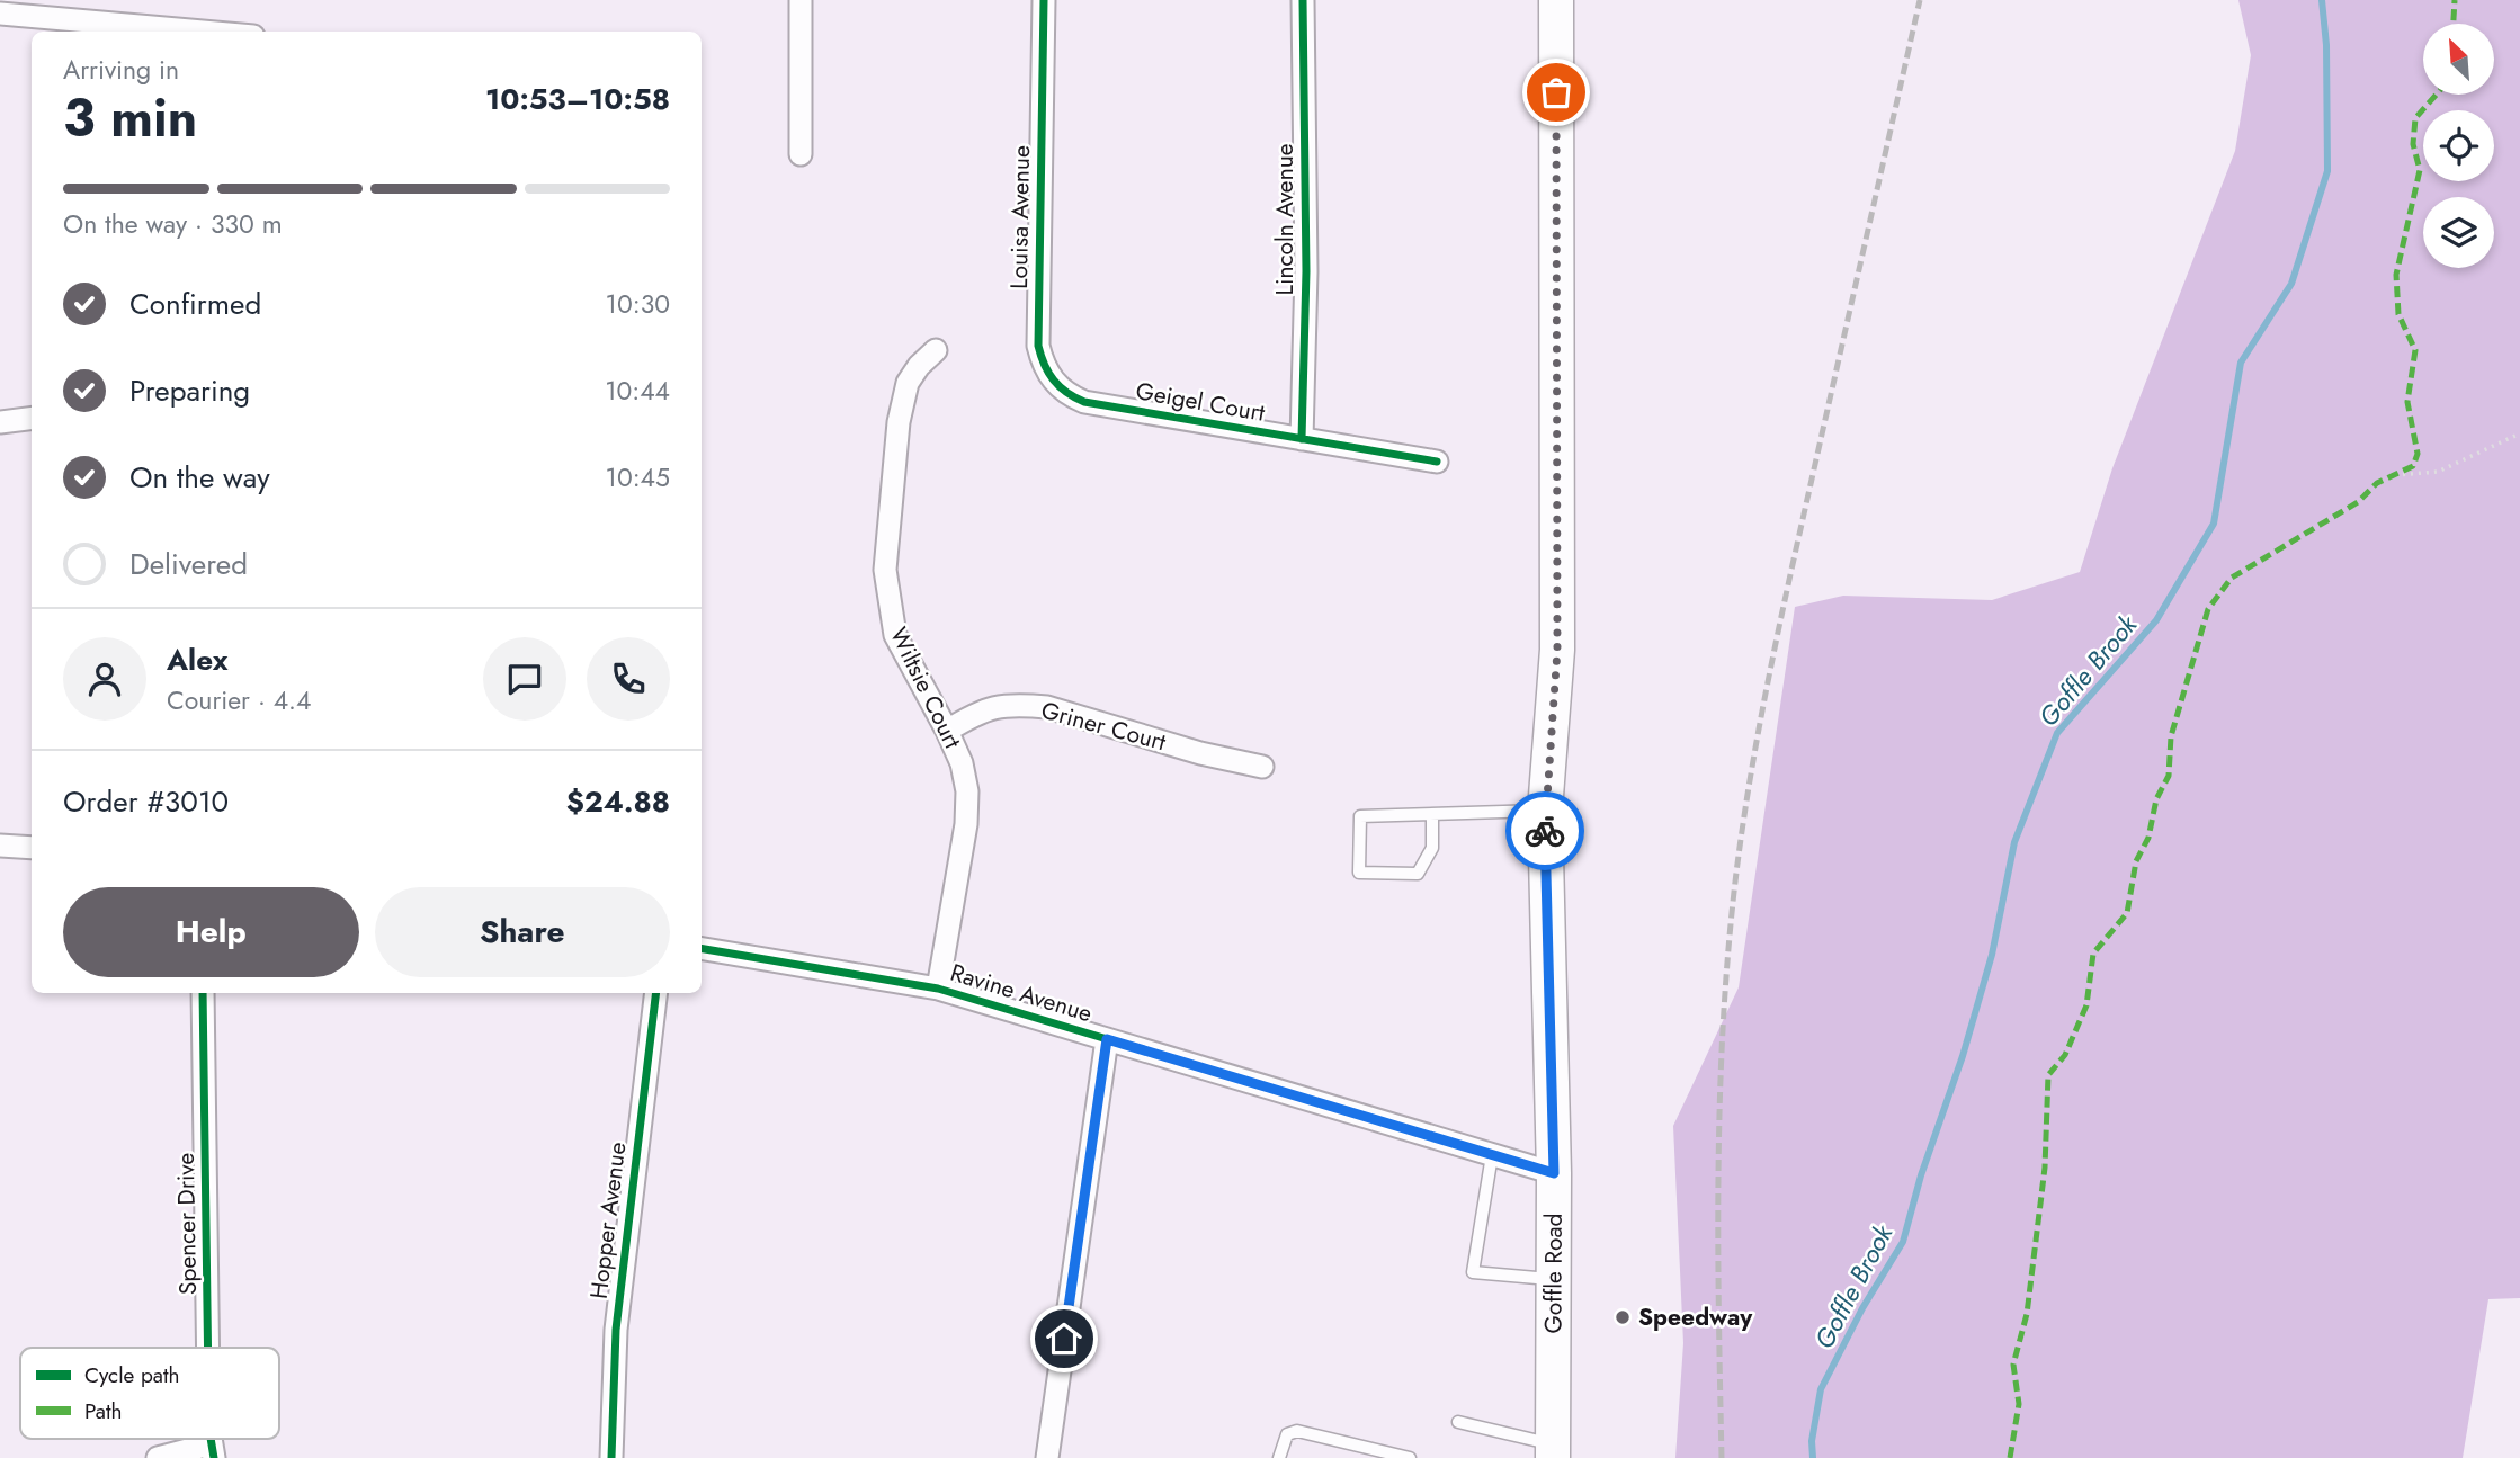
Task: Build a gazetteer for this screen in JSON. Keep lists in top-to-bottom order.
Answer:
{
  "streets": {
    "main road": ["Goffle Road"],
    "street": [
      "Louisa Avenue",
      "Lincoln Avenue",
      "Geigel Court",
      "Wiltsie Court",
      "Griner Court",
      "Ravine Avenue",
      "Hopper Avenue",
      "Spencer Drive"
    ]
  },
  "crossings": [
    ["Louisa Avenue", "Geigel Court"],
    ["Lincoln Avenue", "Geigel Court"],
    ["Wiltsie Court", "Griner Court"],
    ["Wiltsie Court", "Ravine Avenue"],
    ["Ravine Avenue", "Goffle Road"]
  ],
  "water": ["Goffle Brook"],
  "places": ["Speedway"],
  "legend": ["Cycle path", "Path"],
  "north": "top left",
  "page": {
    "heading": ["3 min", "Arriving in", "10:53–10:58"],
    "panel": [
      "Alex",
      "Courier · 4.4",
      "Order #3010",
      "$24.88"
    ],
    "bar": "On the way · 330 m",
    "list": [
      ["Confirmed", "10:30"],
      ["Preparing", "10:44"],
      ["On the way", "10:45"],
      "Delivered"
    ],
    "buttons": ["Help", "Share"]
  }
}
